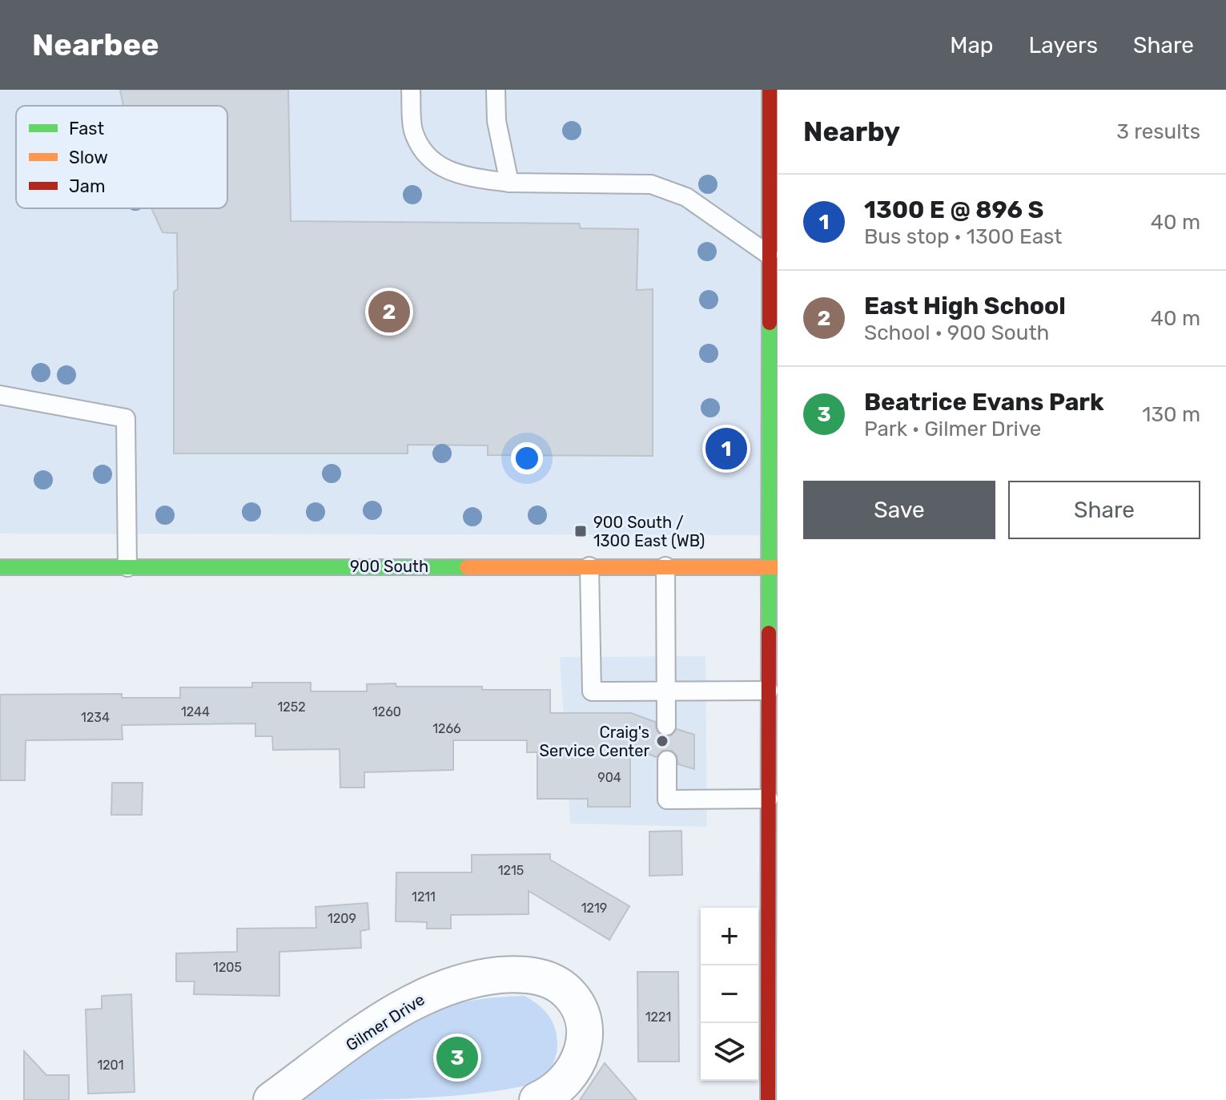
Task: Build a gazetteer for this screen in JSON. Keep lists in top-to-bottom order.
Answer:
{
  "streets": {
    "main road": ["900 South"],
    "street": ["Gilmer Drive"]
  },
  "places": {
    "transit": ["900 South / 1300 East (WB)"],
    "other": ["Craig's Service Center"]
  },
  "house_numbers": [
    "1252",
    "1244",
    "1260",
    "1234",
    "1266",
    "904",
    "1215",
    "1211",
    "1219",
    "1209",
    "1205",
    "1221",
    "1201"
  ],
  "legend": ["Fast", "Slow", "Jam"],
  "page": {
    "header": "Nearbee",
    "nav": ["Map", "Layers", "Share"],
    "heading": ["Nearby", "3 results"],
    "list": [
      {
        "mark": "1",
        "name": "1300 E @ 896 S",
        "note": "Bus stop · 1300 East",
        "value": "40 m"
      },
      {
        "mark": "2",
        "name": "East High School",
        "note": "School · 900 South",
        "value": "40 m"
      },
      {
        "mark": "3",
        "name": "Beatrice Evans Park",
        "note": "Park · Gilmer Drive",
        "value": "130 m"
      }
    ],
    "pins": ["2", "1", "3"],
    "buttons": ["Save", "Share"],
    "map_buttons": ["+", "−"]
  }
}
